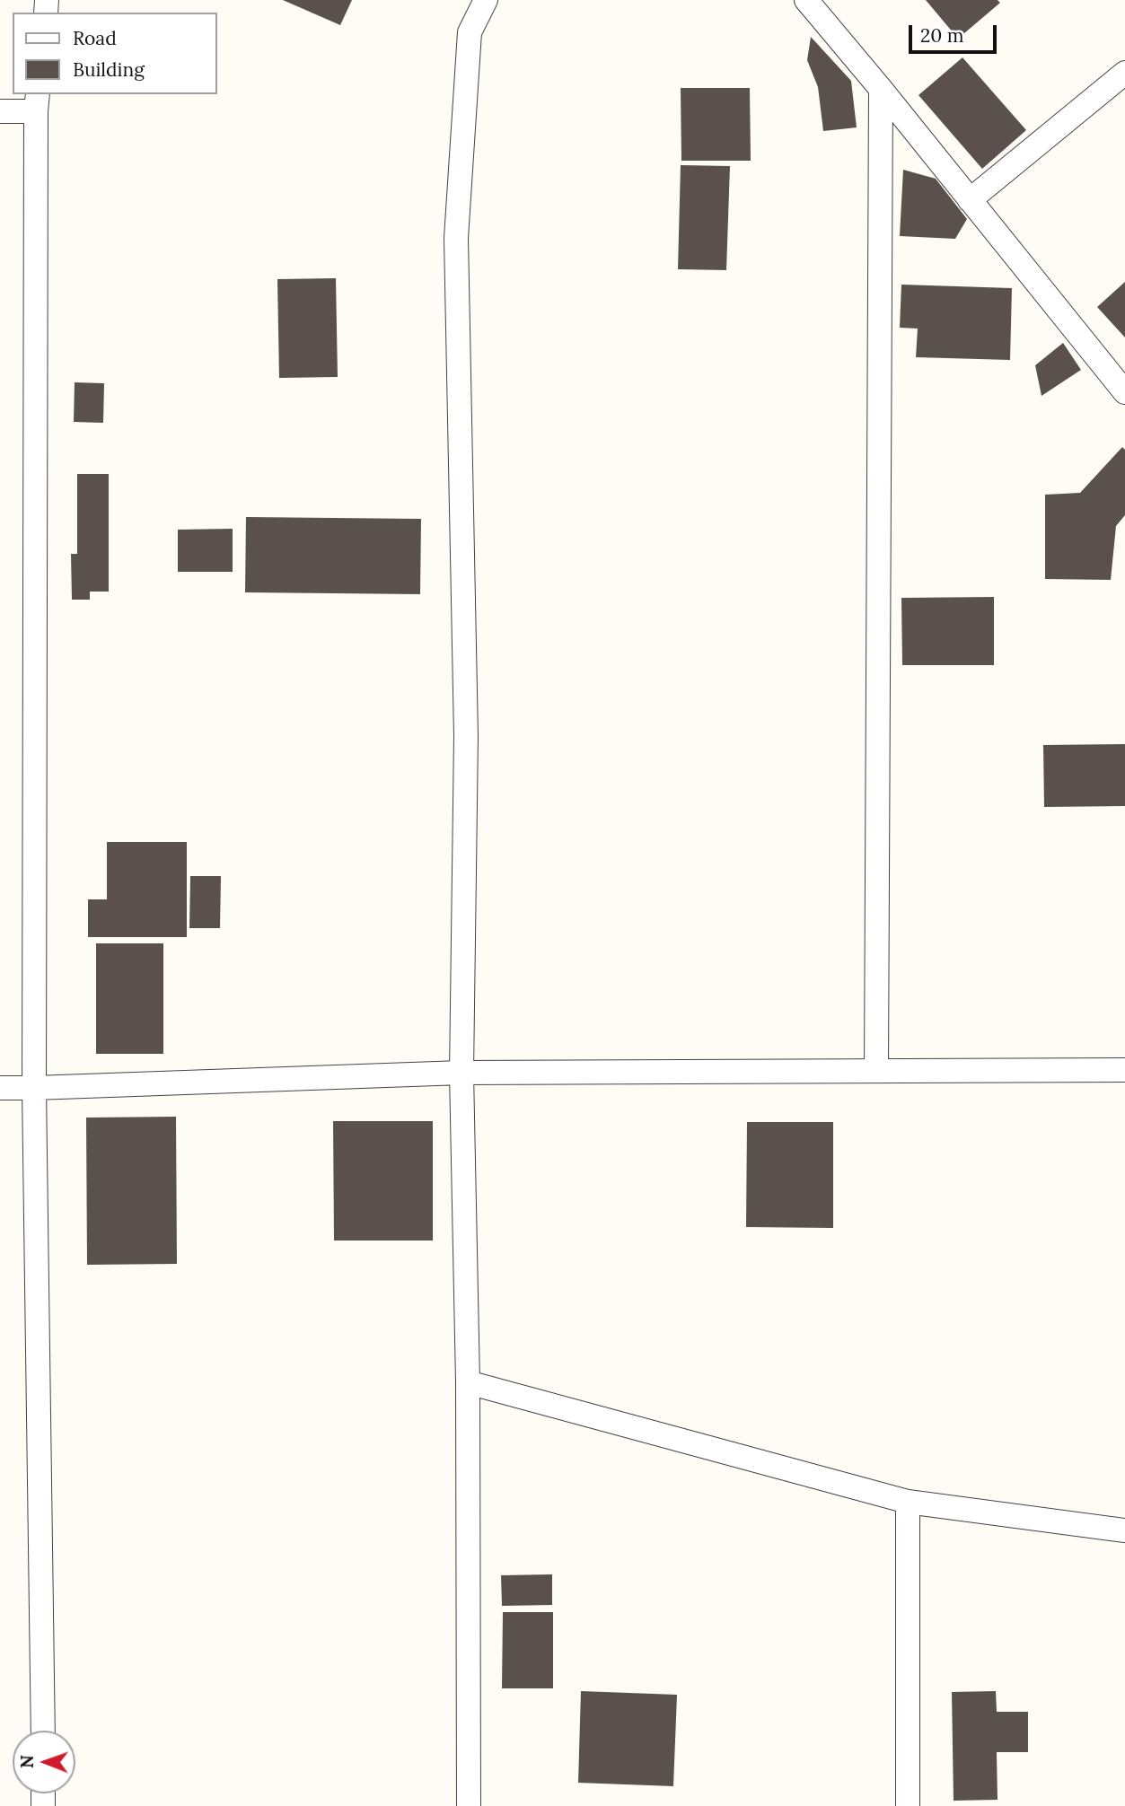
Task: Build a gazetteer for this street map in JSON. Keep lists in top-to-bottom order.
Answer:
{
  "legend": ["Road", "Building"],
  "scale_bar": "20 m",
  "north": "left"
}
